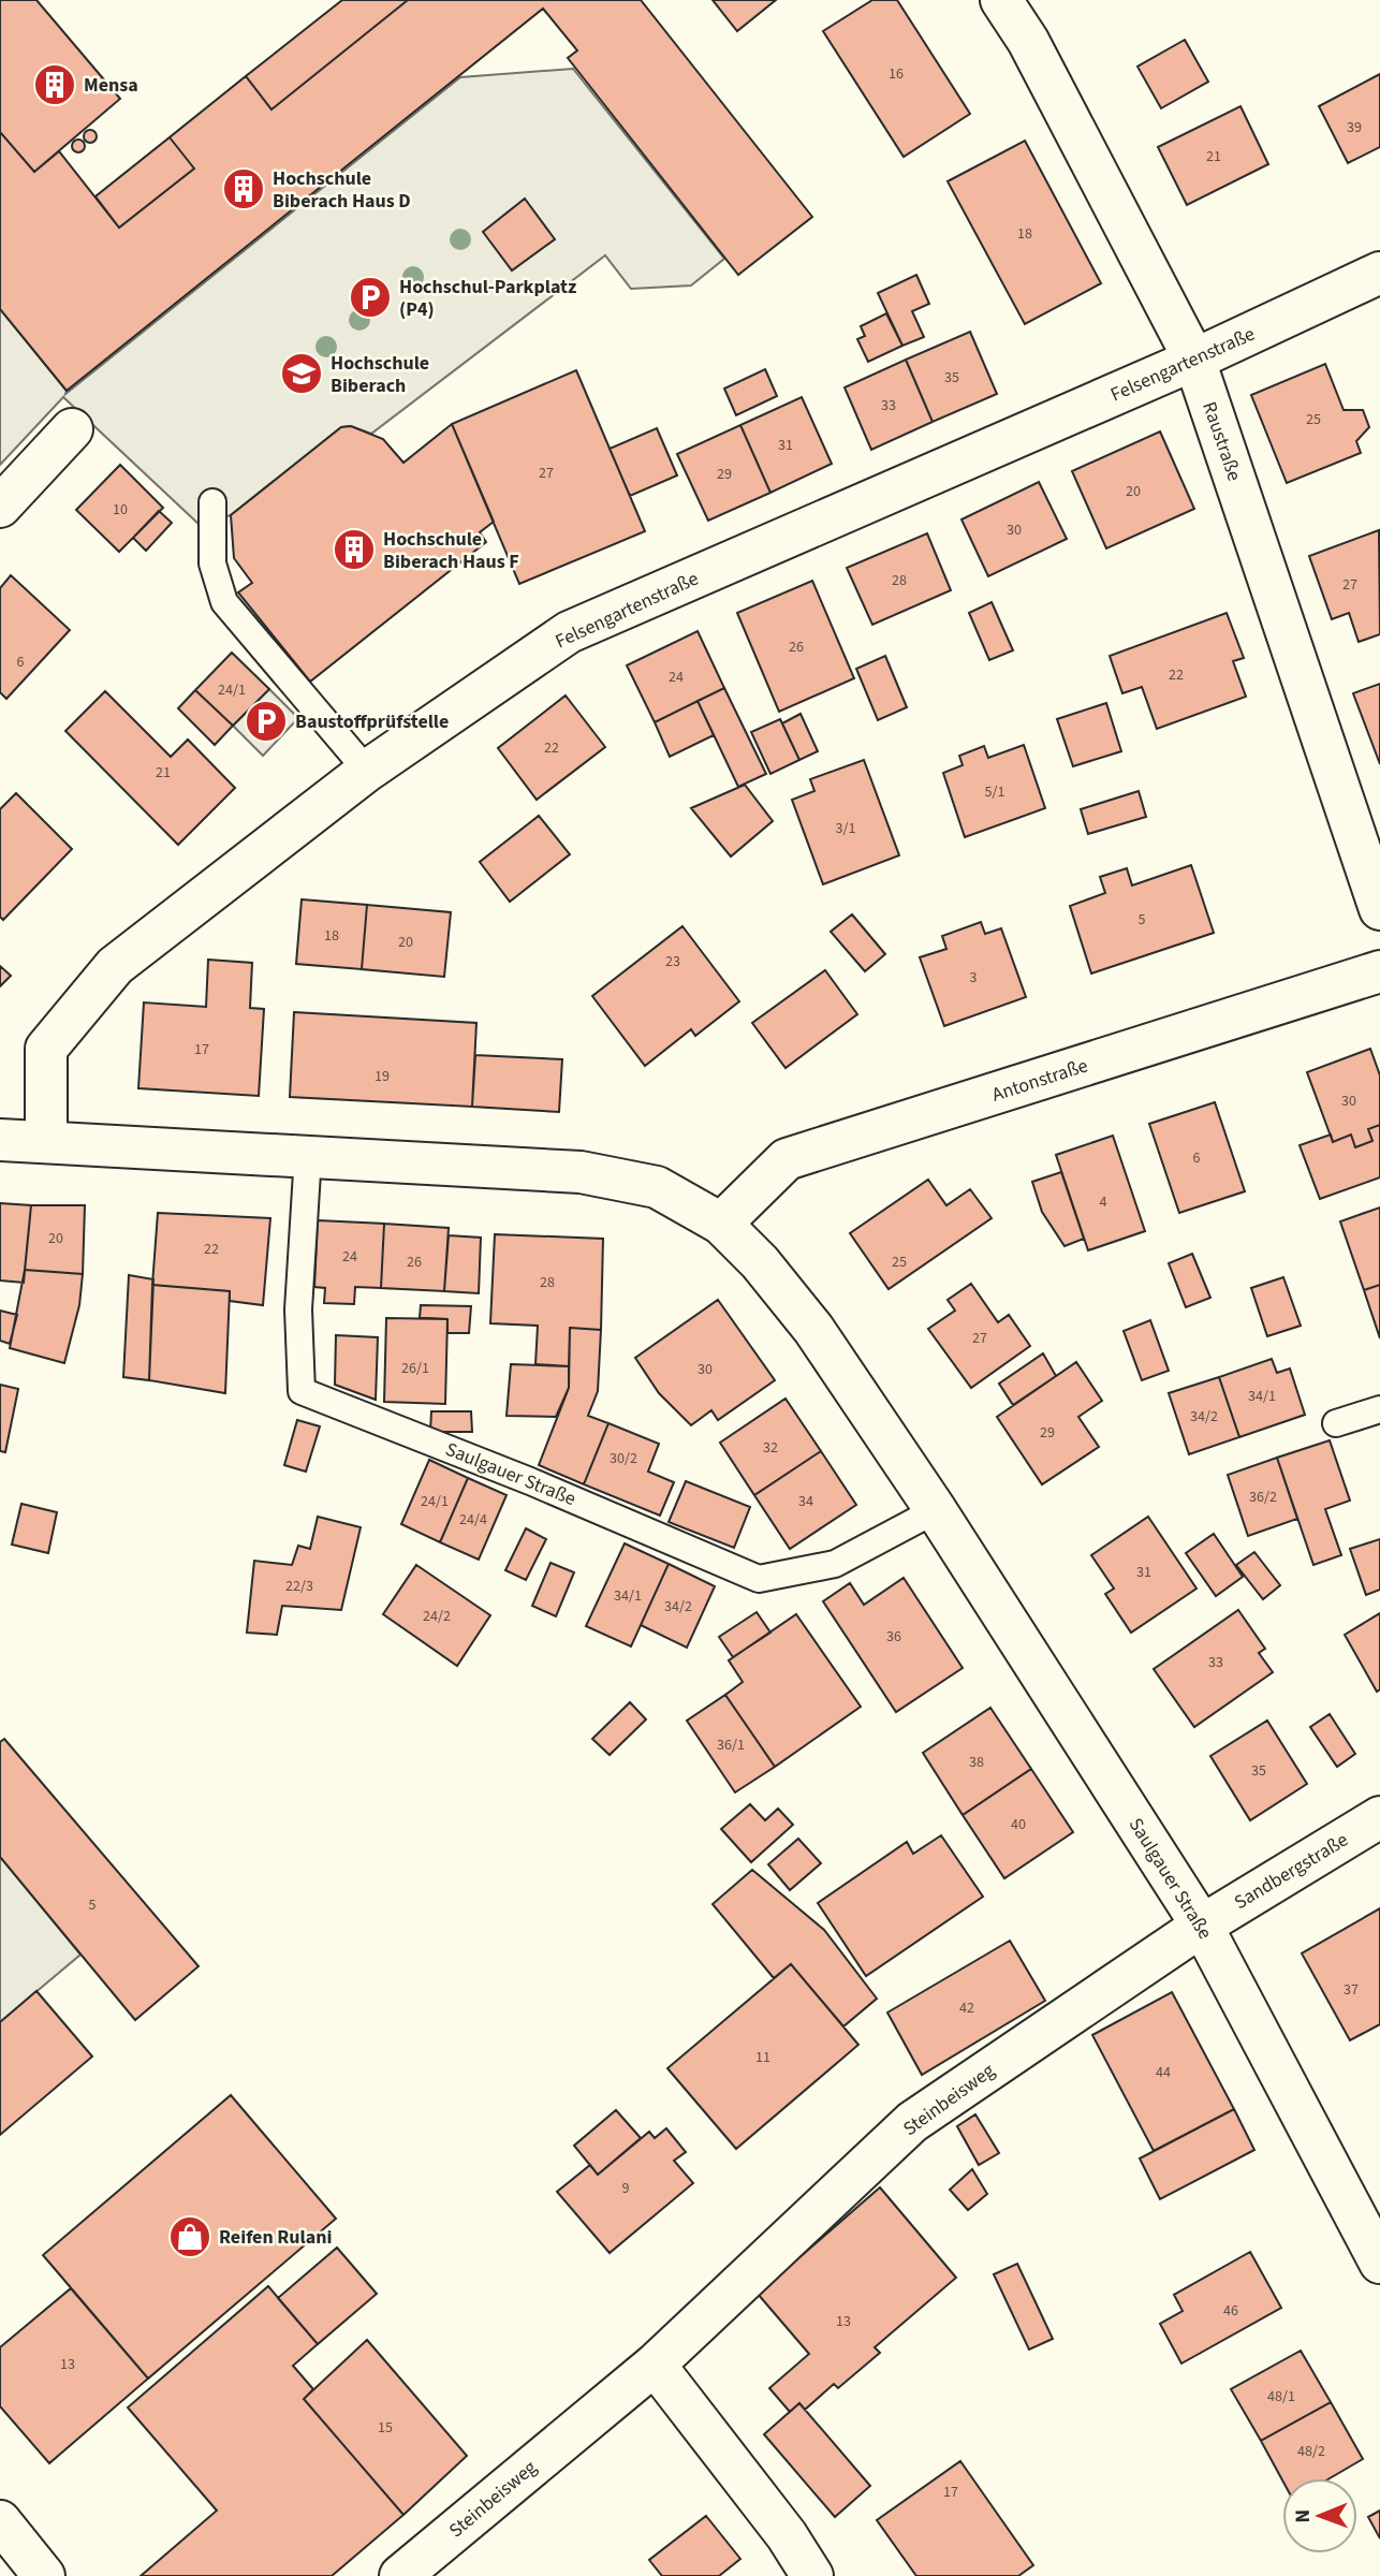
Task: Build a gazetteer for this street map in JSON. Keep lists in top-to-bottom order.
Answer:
{
  "streets": {
    "street": [
      "Felsengartenstraße",
      "Raustraße",
      "Antonstraße",
      "Saulgauer Straße",
      "Sandbergstraße",
      "Steinbeisweg"
    ]
  },
  "crossings": [
    ["Felsengartenstraße", "Raustraße"],
    ["Felsengartenstraße", "Saulgauer Straße"],
    ["Antonstraße", "Saulgauer Straße"],
    ["Saulgauer Straße", "Sandbergstraße"],
    ["Saulgauer Straße", "Steinbeisweg"],
    ["Sandbergstraße", "Steinbeisweg"]
  ],
  "places": {
    "building": ["Mensa", "Hochschule Biberach Haus D", "Hochschule Biberach Haus F"],
    "parking": ["Hochschul-Parkplatz (P4)", "Baustoffprüfstelle"],
    "school or university": ["Hochschule Biberach"],
    "shop": ["Reifen Rulani"]
  },
  "house_numbers": [
    "16",
    "39",
    "21",
    "18",
    "35",
    "33",
    "25",
    "31",
    "27",
    "29",
    "20",
    "10",
    "30",
    "28",
    "27",
    "26",
    "6",
    "22",
    "24",
    "24/1",
    "22",
    "21",
    "5/1",
    "3/1",
    "5",
    "18",
    "20",
    "23",
    "3",
    "17",
    "19",
    "30",
    "6",
    "4",
    "20",
    "22",
    "24",
    "26",
    "25",
    "28",
    "27",
    "26/1",
    "30",
    "34/1",
    "34/2",
    "29",
    "32",
    "30/2",
    "36/2",
    "24/1",
    "34",
    "24/4",
    "31",
    "22/3",
    "34/1",
    "34/2",
    "24/2",
    "36",
    "33",
    "36/1",
    "38",
    "35",
    "40",
    "5",
    "37",
    "42",
    "11",
    "44",
    "9",
    "46",
    "13",
    "13",
    "48/1",
    "15",
    "48/2",
    "17"
  ],
  "north": "left"
}
